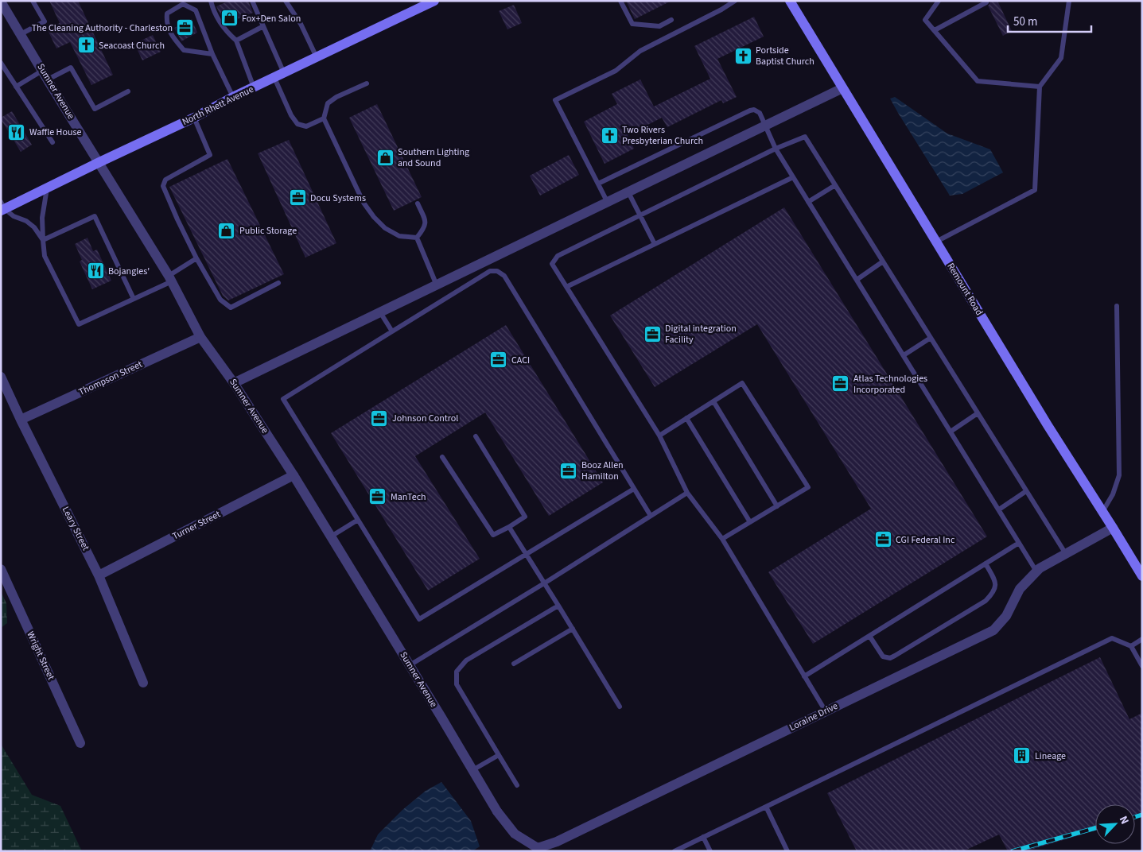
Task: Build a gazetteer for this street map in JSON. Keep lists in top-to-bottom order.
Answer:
{
  "streets": {
    "main road": ["North Rhett Avenue", "Remount Road"],
    "street": [
      "Sumner Avenue",
      "Thompson Street",
      "Turner Street",
      "Leary Street",
      "Wright Street",
      "Loraine Drive"
    ]
  },
  "crossings": [
    ["Sumner Avenue", "North Rhett Avenue"],
    ["Sumner Avenue", "Thompson Street"],
    ["Sumner Avenue", "Turner Street"],
    ["Sumner Avenue", "Loraine Drive"],
    ["Remount Road", "Loraine Drive"],
    ["Thompson Street", "Leary Street"],
    ["Turner Street", "Leary Street"]
  ],
  "places": {
    "shop": ["Fox+Den Salon", "Southern Lighting and Sound", "Public Storage"],
    "office": [
      "The Cleaning Authority - Charleston",
      "Docu Systems",
      "Digital integration Facility",
      "CACI",
      "Atlas Technologies Incorporated",
      "Johnson Control",
      "Booz Allen Hamilton",
      "ManTech",
      "CGI Federal Inc"
    ],
    "church": ["Seacoast Church", "Portside Baptist Church", "Two Rivers Presbyterian Church"],
    "restaurant": ["Waffle House", "Bojangles'"],
    "building": ["Lineage"]
  },
  "scale_bar": "50 m",
  "north": "top right"
}
